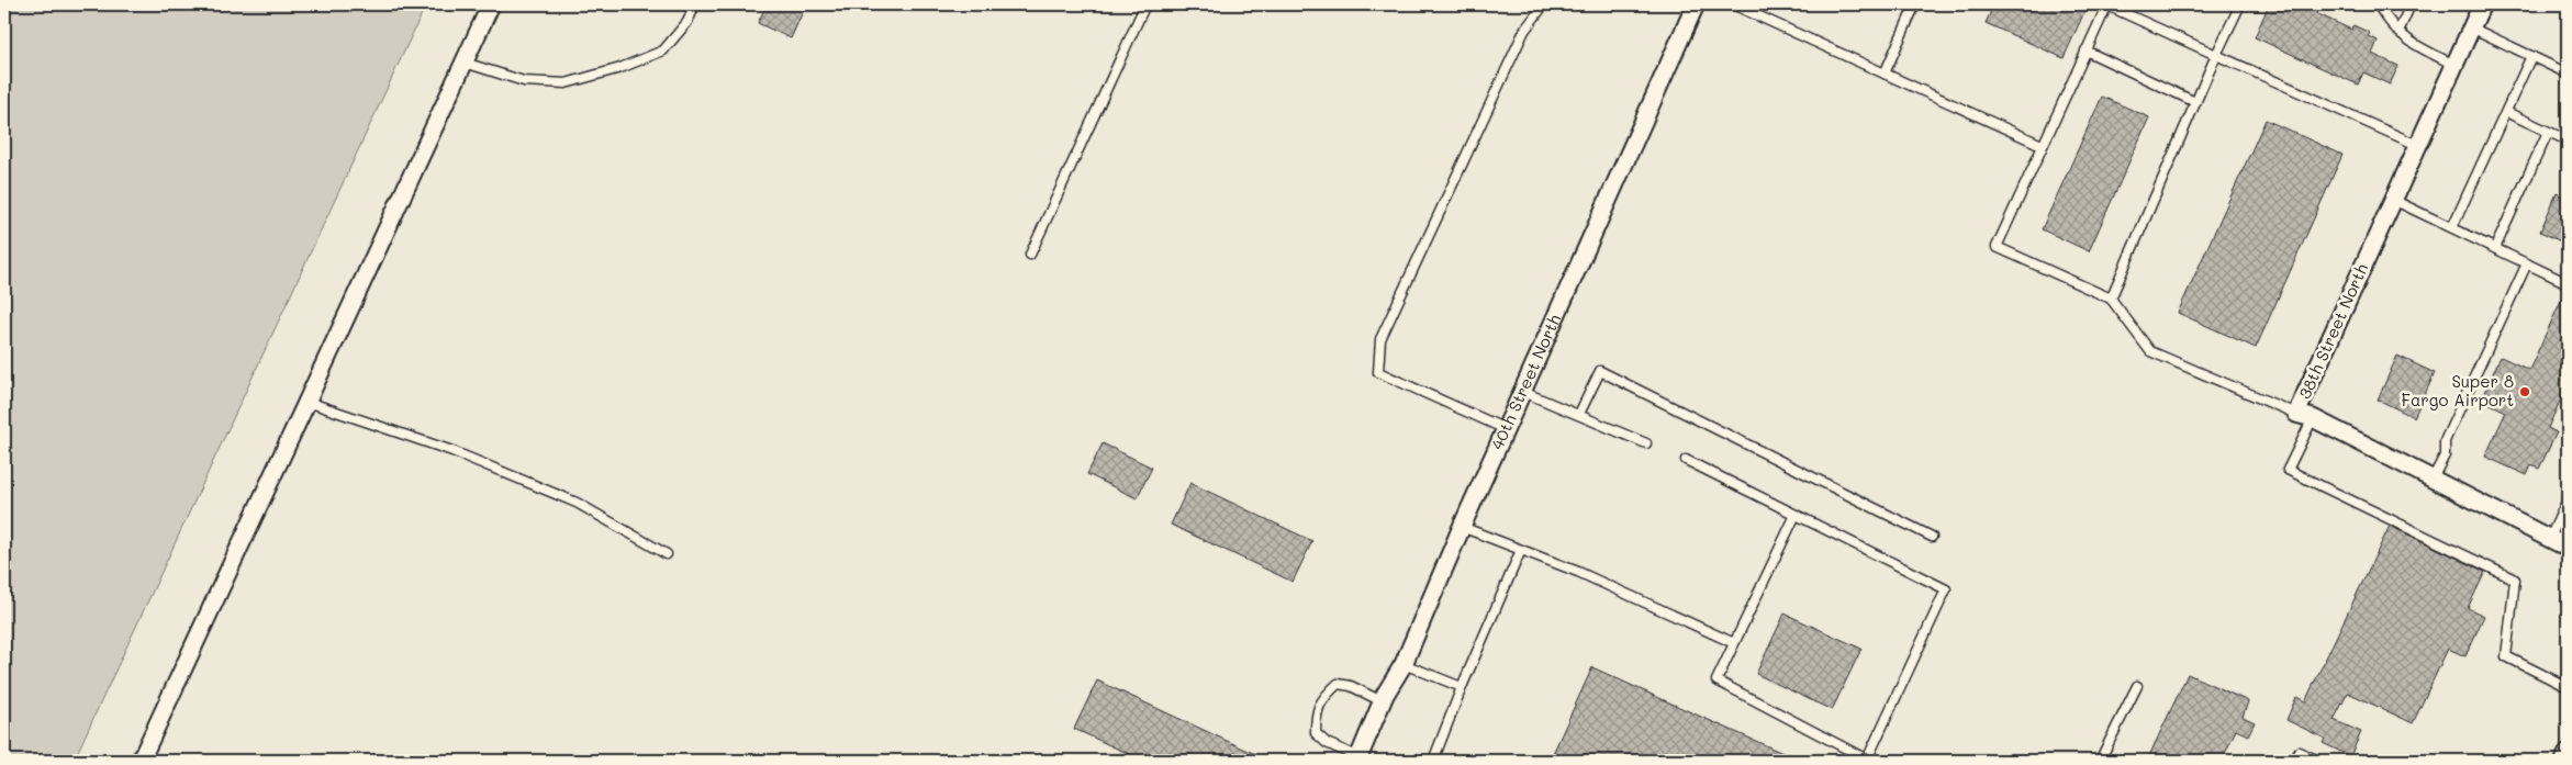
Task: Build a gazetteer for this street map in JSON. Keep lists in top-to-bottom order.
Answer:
{
  "streets": {
    "street": ["38th Street North", "40th Street North"]
  },
  "places": ["Super 8 Fargo Airport"]
}
